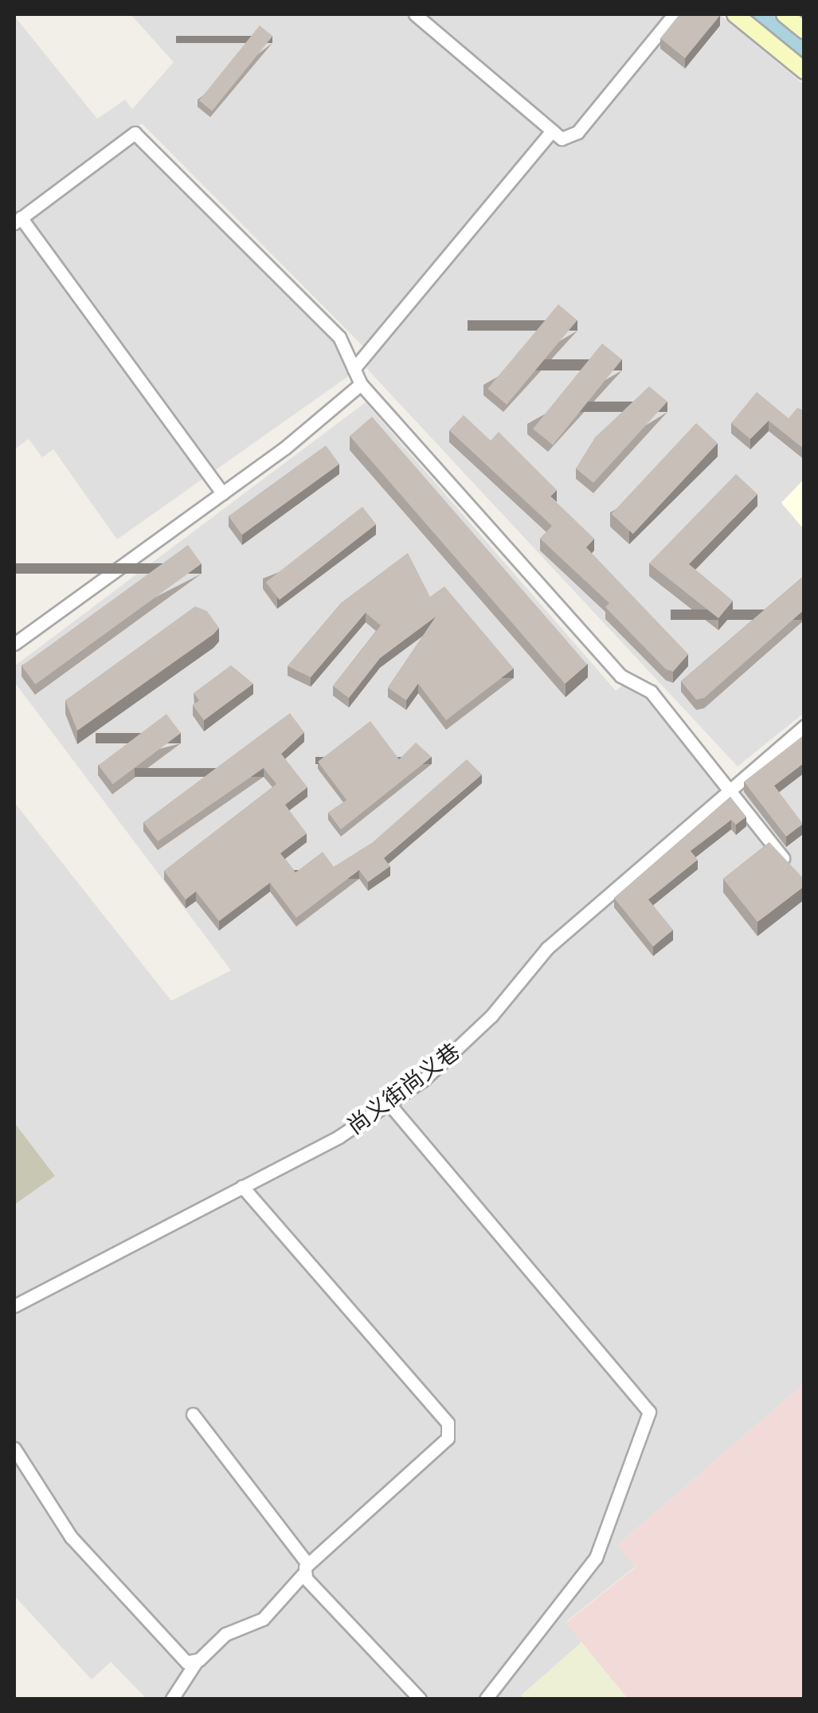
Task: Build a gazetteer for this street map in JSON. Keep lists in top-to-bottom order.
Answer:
{
  "streets": {
    "street": ["尚义街尚义巷"]
  }
}
